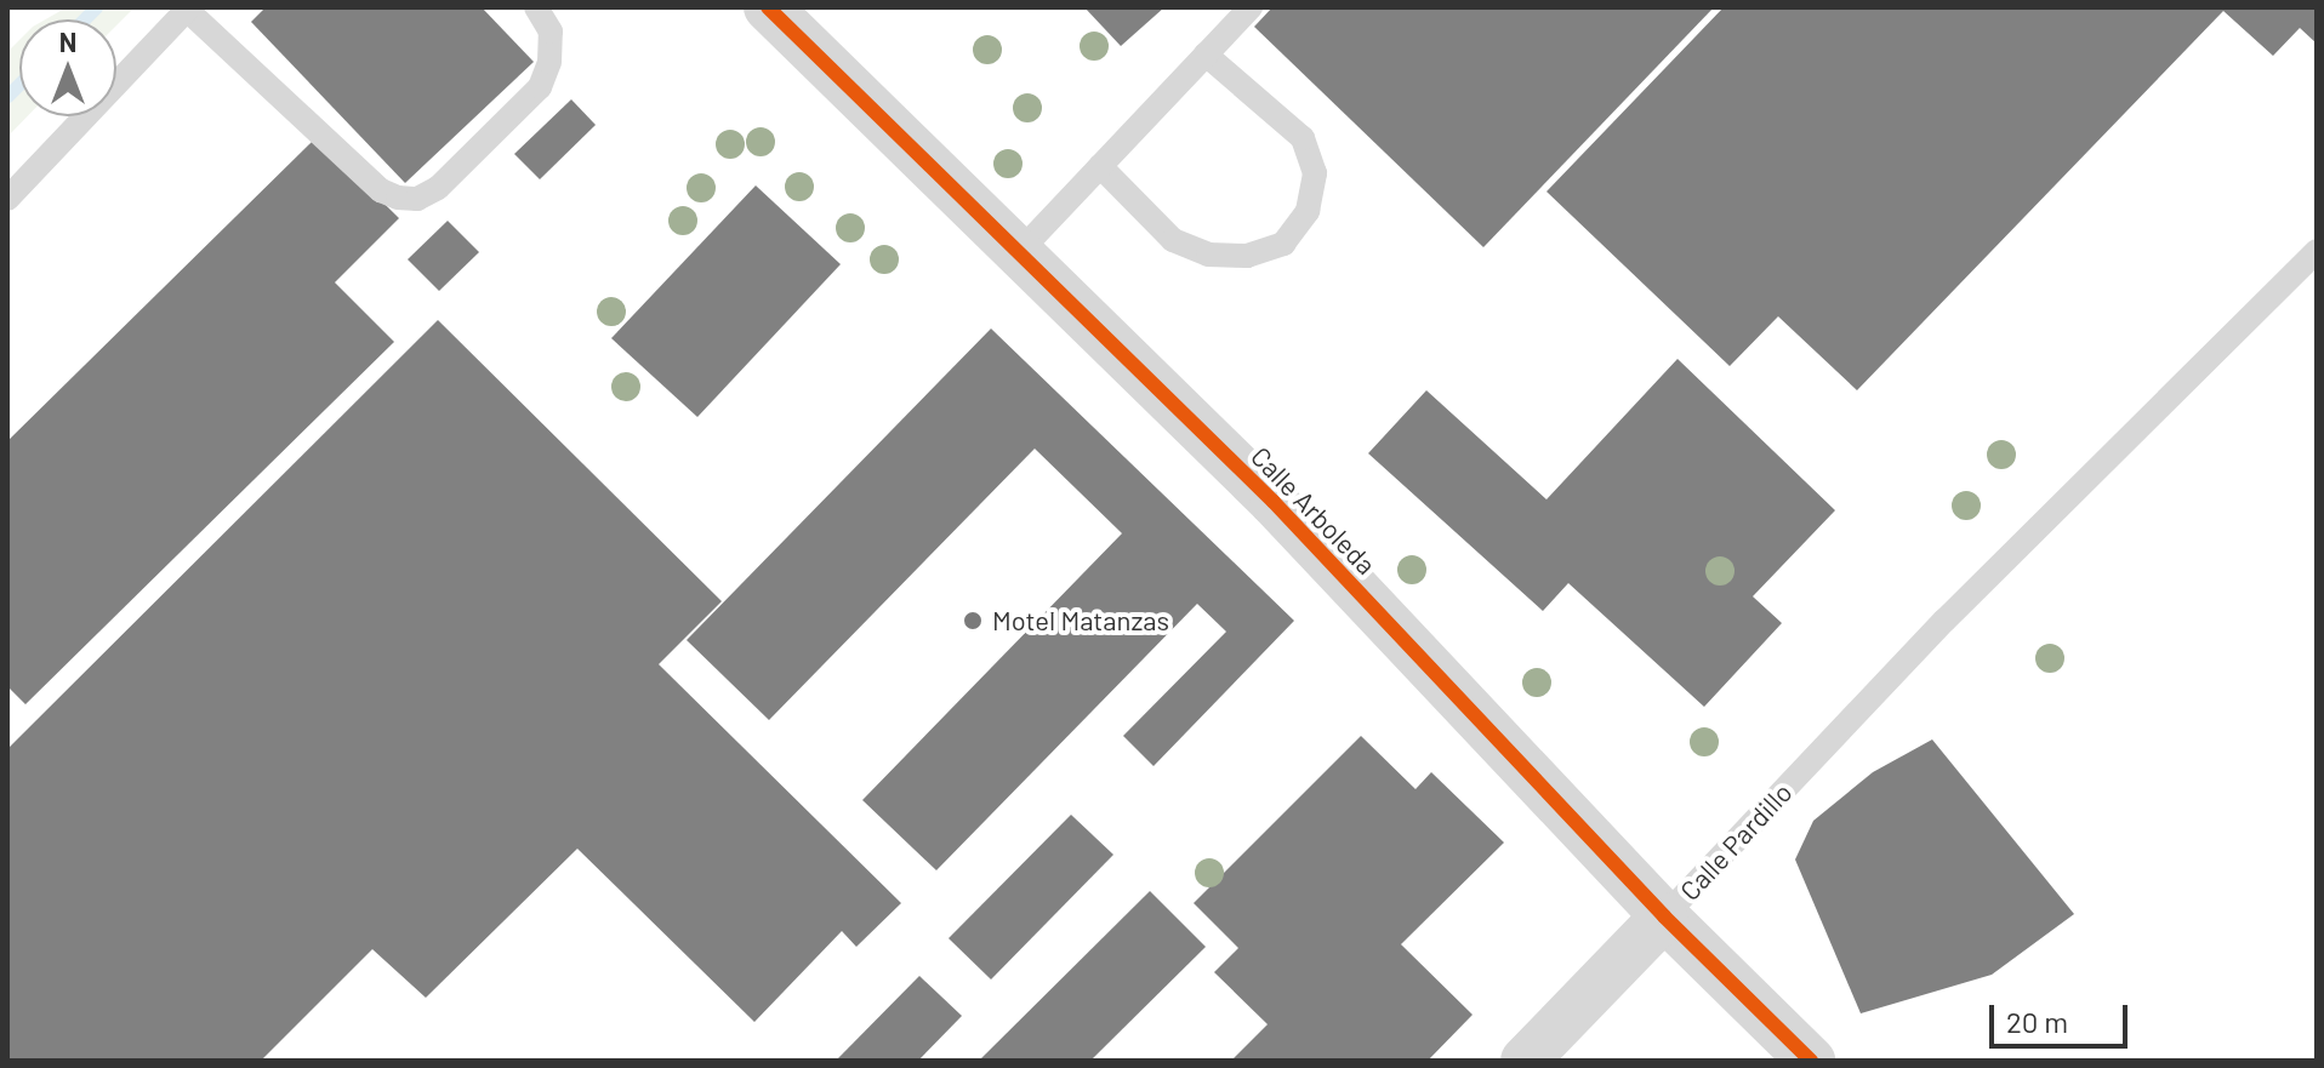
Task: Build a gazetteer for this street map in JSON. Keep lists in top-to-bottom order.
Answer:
{
  "streets": {
    "street": ["Calle Arboleda", "Calle Pardillo"]
  },
  "crossings": [
    ["Calle Arboleda", "Calle Pardillo"]
  ],
  "places": ["Motel Matanzas"],
  "scale_bar": "20 m",
  "north": "top"
}
